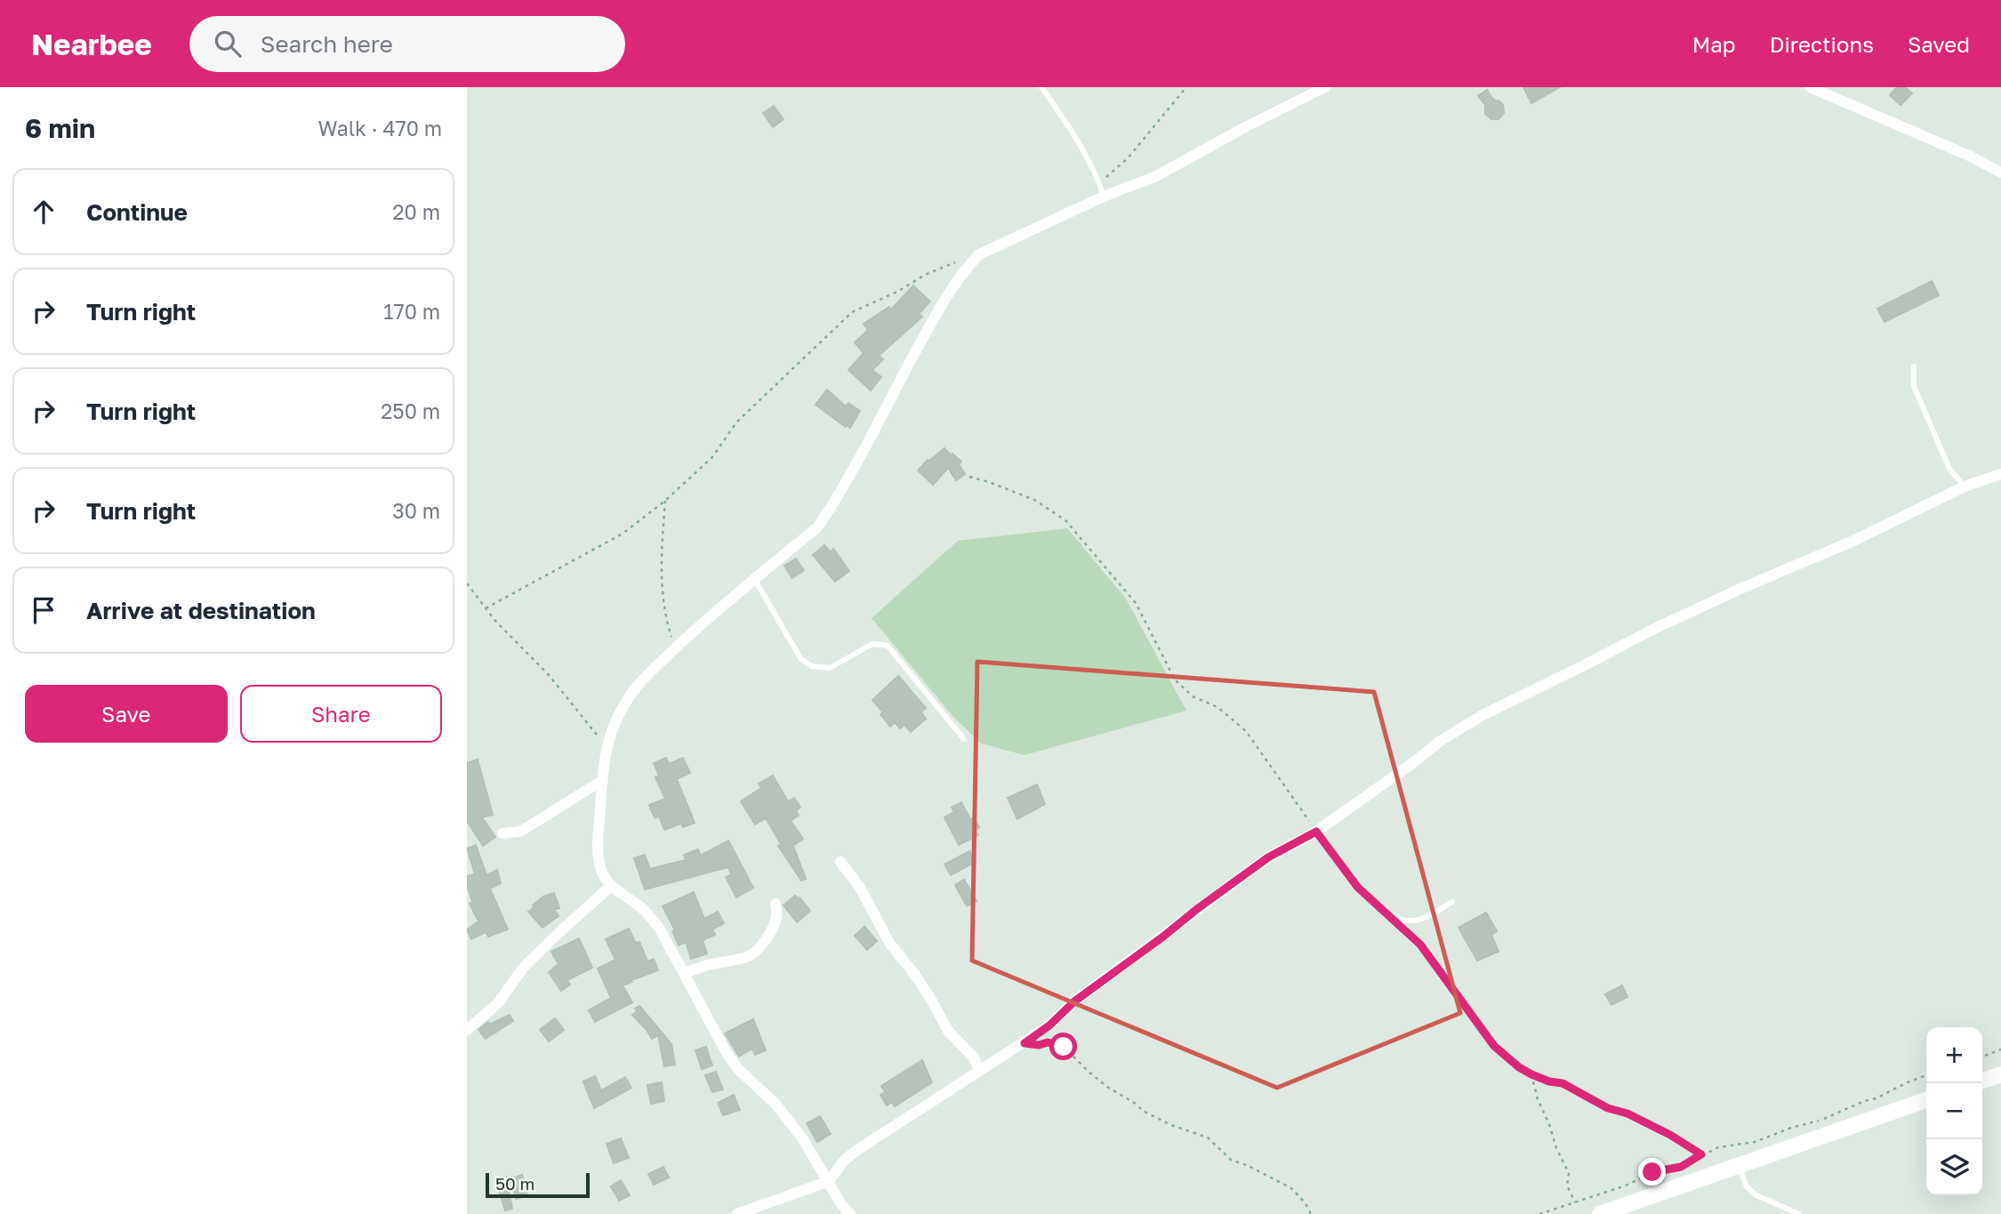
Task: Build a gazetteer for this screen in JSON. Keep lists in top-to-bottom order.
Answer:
{
  "scale_bar": "50 m",
  "page": {
    "header": "Nearbee",
    "search": "Search here",
    "nav": ["Map", "Directions", "Saved"],
    "heading": ["6 min", "Walk · 470 m"],
    "list": [
      ["Continue", "20 m"],
      ["Turn right", "170 m"],
      ["Turn right", "250 m"],
      ["Turn right", "30 m"],
      "Arrive at destination"
    ],
    "buttons": ["Save", "Share"],
    "map_buttons": ["+", "−"],
    "scale": "50 m"
  }
}
